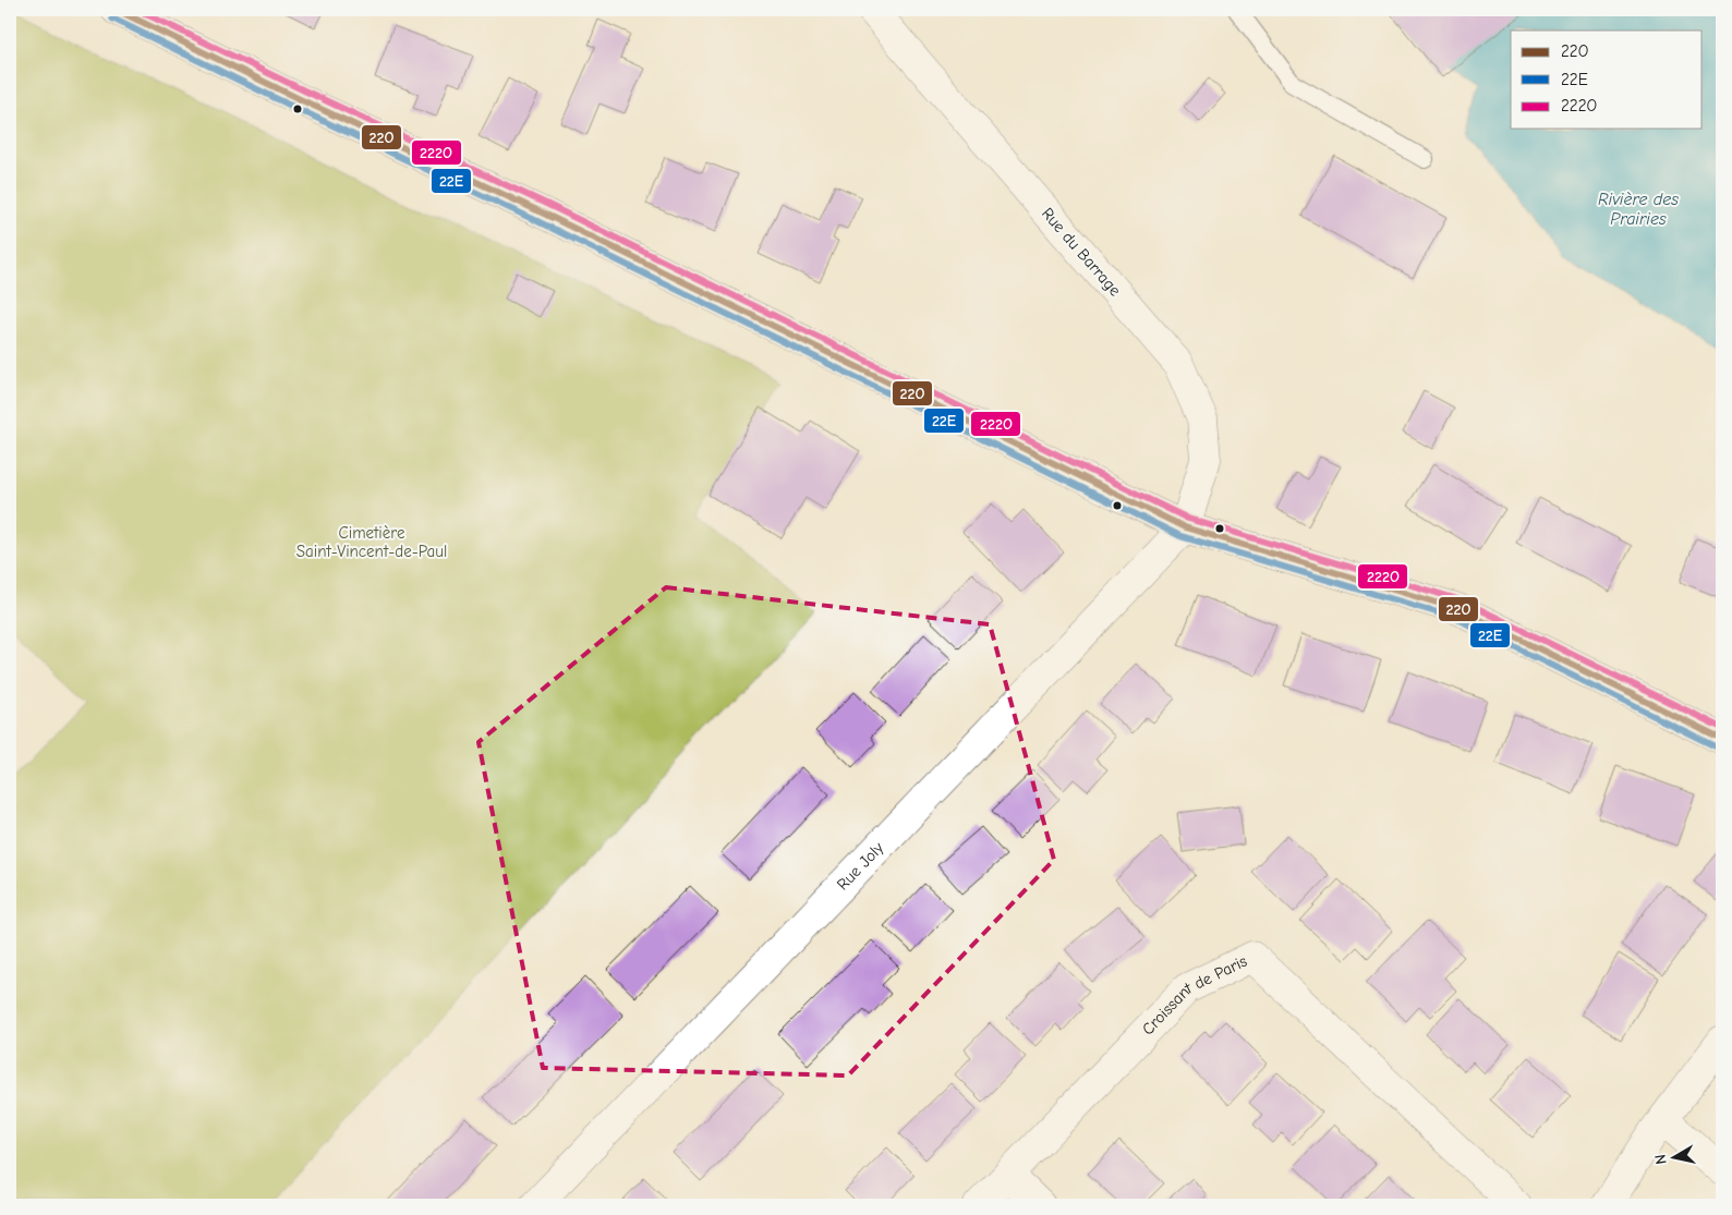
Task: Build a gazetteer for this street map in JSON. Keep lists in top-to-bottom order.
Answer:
{
  "streets": {
    "street": ["Rue du Barrage", "Rue Joly", "Croissant de Paris"]
  },
  "crossings": [
    ["Rue du Barrage", "Rue Joly"]
  ],
  "water": ["Rivière des Prairies"],
  "parks": ["Cimetière Saint-Vincent-de-Paul"],
  "lines": ["transit line 22O", "transit line 222O", "transit line 22E"],
  "legend": ["22O", "22E", "222O"],
  "north": "left"
}
